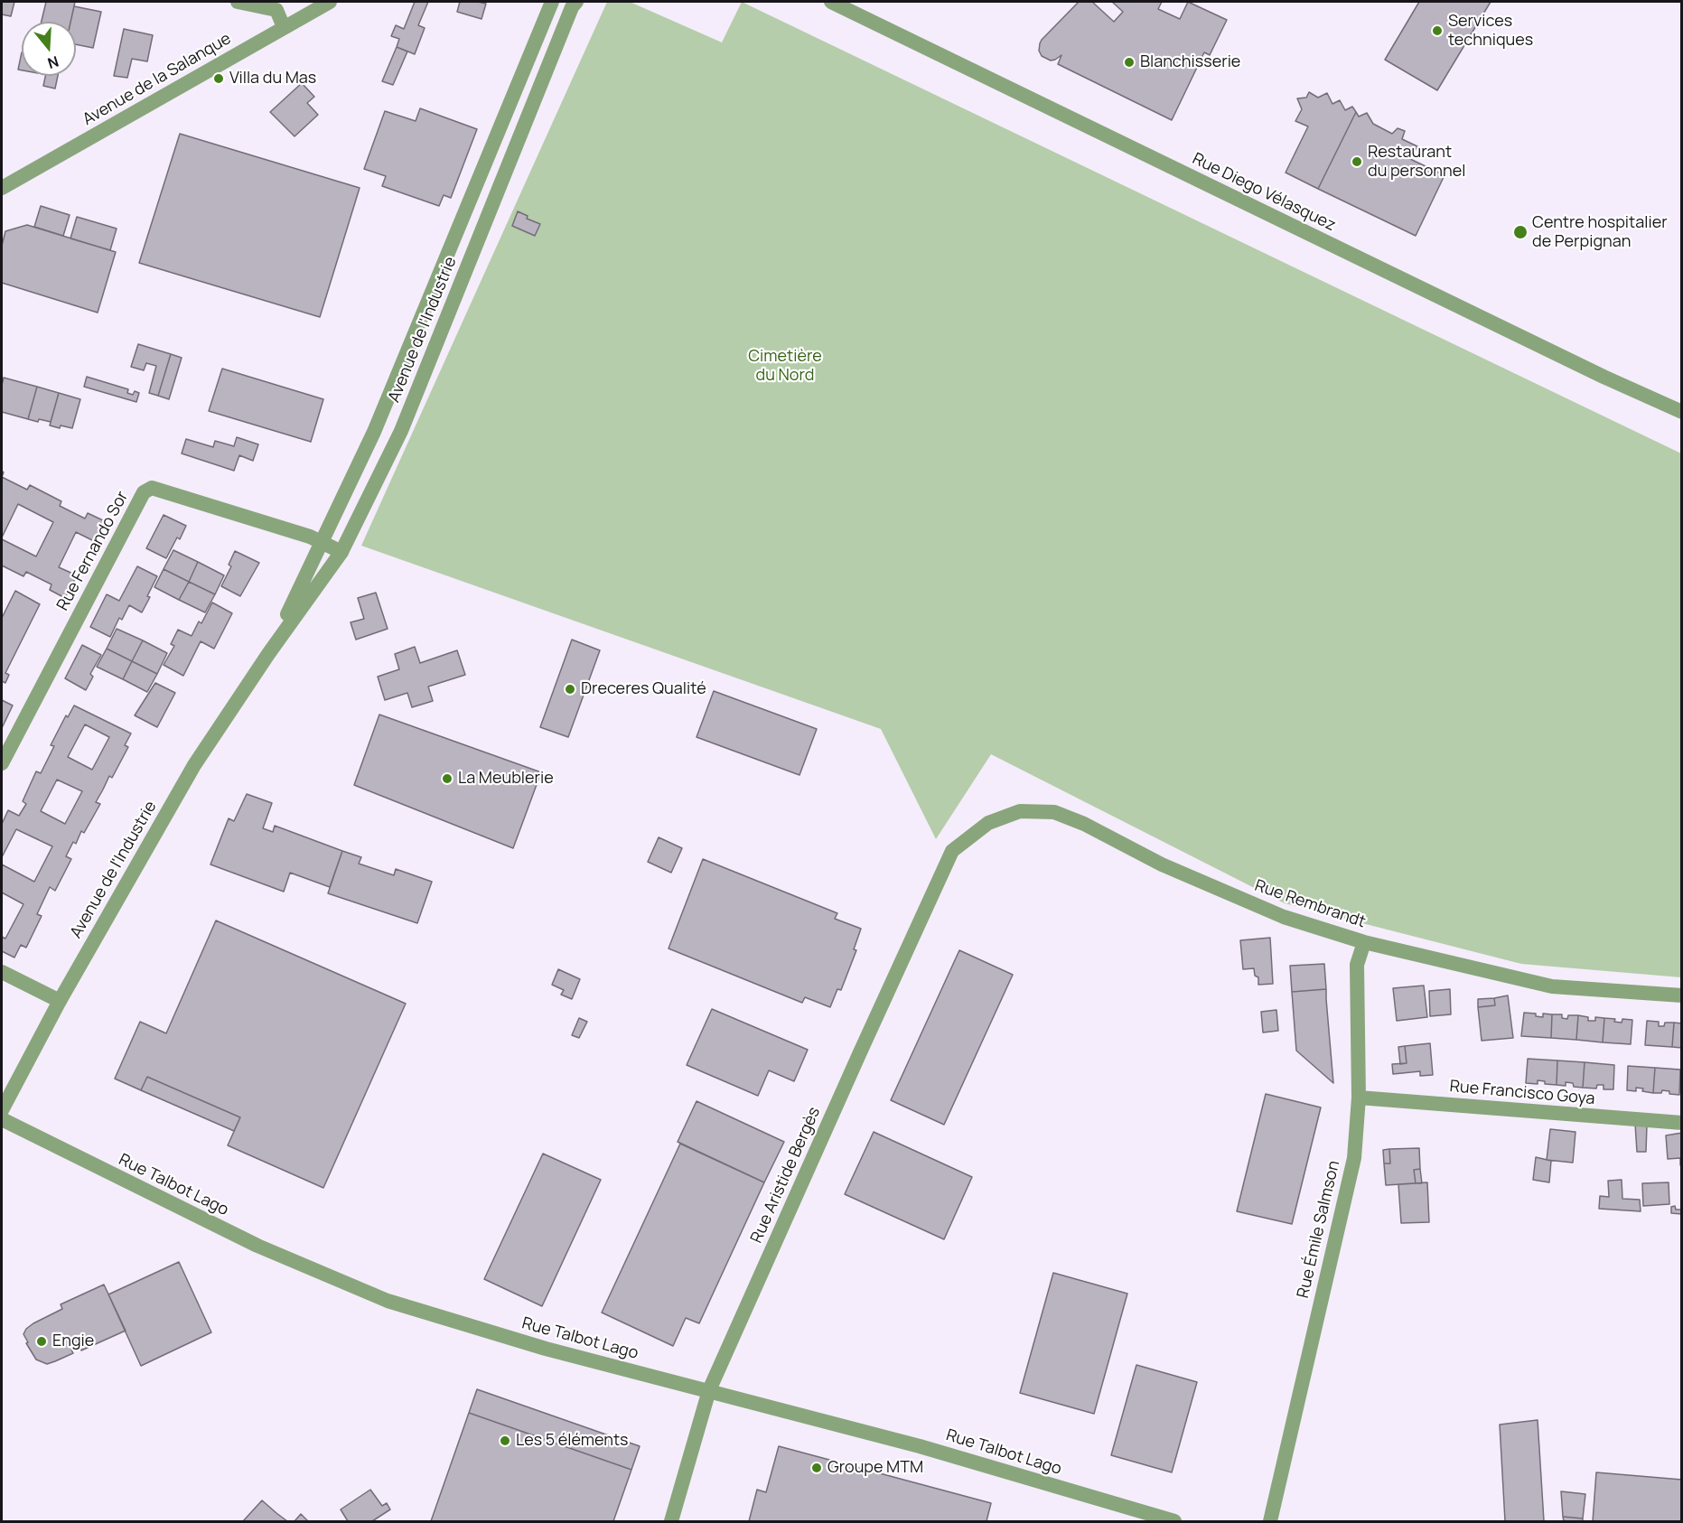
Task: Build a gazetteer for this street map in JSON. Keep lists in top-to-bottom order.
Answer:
{
  "streets": {
    "street": [
      "Avenue de la Salanque",
      "Rue Diego Vélasquez",
      "Avenue de l'Industrie",
      "Rue Fernando Sor",
      "Rue Rembrandt",
      "Rue Francisco Goya",
      "Rue Aristide Bergès",
      "Rue Talbot Lago",
      "Rue Émile Salmson"
    ]
  },
  "crossings": [
    ["Avenue de l'Industrie", "Rue Fernando Sor"],
    ["Rue Rembrandt", "Rue Aristide Bergès"],
    ["Rue Rembrandt", "Rue Émile Salmson"],
    ["Rue Francisco Goya", "Rue Émile Salmson"],
    ["Rue Aristide Bergès", "Rue Talbot Lago"]
  ],
  "parks": ["Cimetière du Nord"],
  "places": [
    "Services techniques",
    "Blanchisserie",
    "Villa du Mas",
    "Restaurant du personnel",
    "Centre hospitalier de Perpignan",
    "Dreceres Qualité",
    "La Meublerie",
    "Engie",
    "Les 5 éléments",
    "Groupe MTM"
  ],
  "north": "bottom"
}
